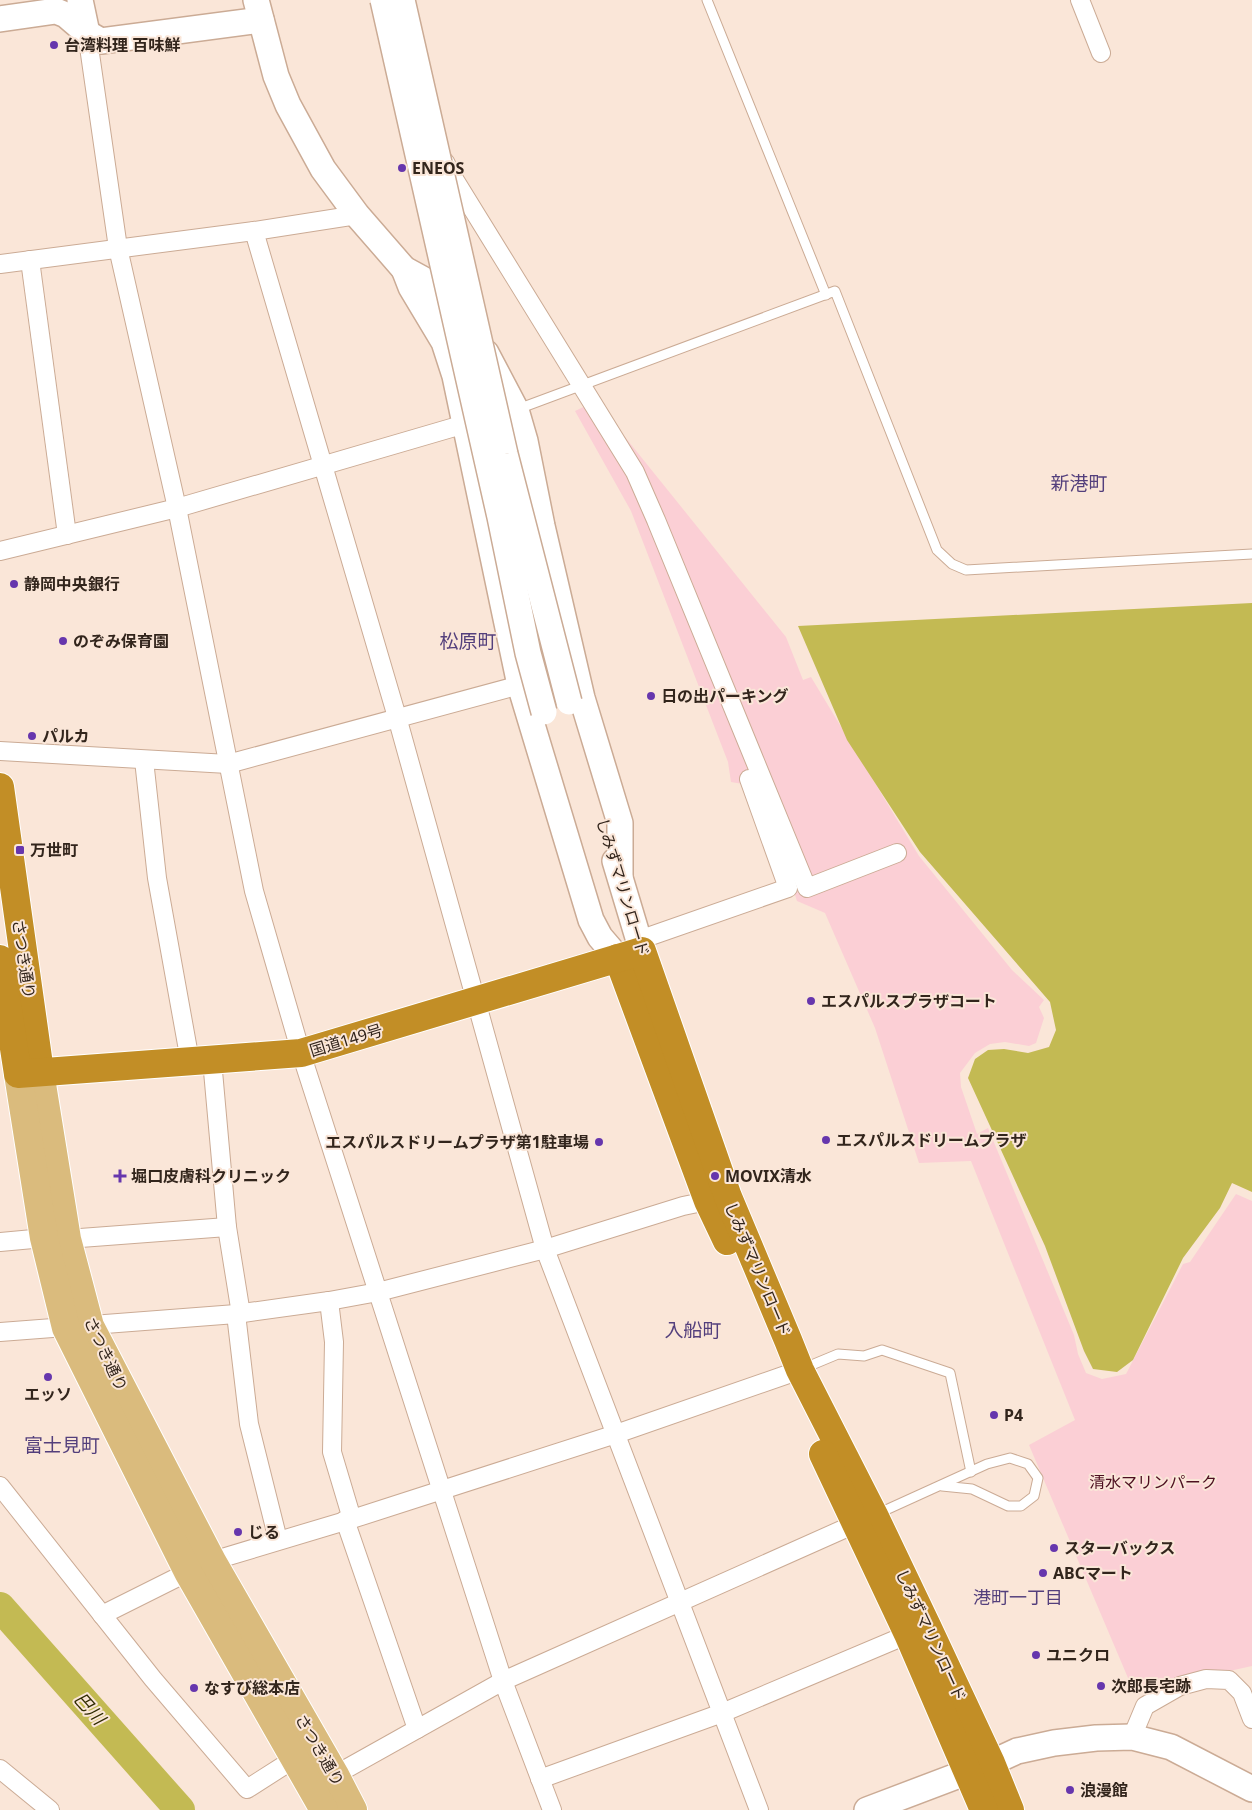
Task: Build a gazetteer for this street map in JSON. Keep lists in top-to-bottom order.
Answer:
{
  "streets": {
    "highway": ["しみずマリンロード", "さつき通り", "国道149号"]
  },
  "crossings": [
    ["しみずマリンロード", "国道149号"],
    ["さつき通り", "国道149号"]
  ],
  "districts": [
    "新港町",
    "松原町",
    "入船町",
    "富士見町",
    "港町一丁目"
  ],
  "water": ["巴川"],
  "parks": ["清水マリンパーク"],
  "places": {
    "other": [
      "台湾料理 百味鮮",
      "ENEOS",
      "静岡中央銀行",
      "のぞみ保育園",
      "日の出パーキング",
      "パルカ",
      "エスパルスプラザコート",
      "エスパルスドリームプラザ",
      "エスパルスドリームプラザ第1駐車場",
      "MOVIX清水",
      "エッソ",
      "P4",
      "じる",
      "スターバックス",
      "ABCマート",
      "ユニクロ",
      "次郎長宅跡",
      "なすび総本店",
      "浪漫館"
    ],
    "transit": ["万世町"],
    "health": ["堀口皮膚科クリニック"]
  }
}
